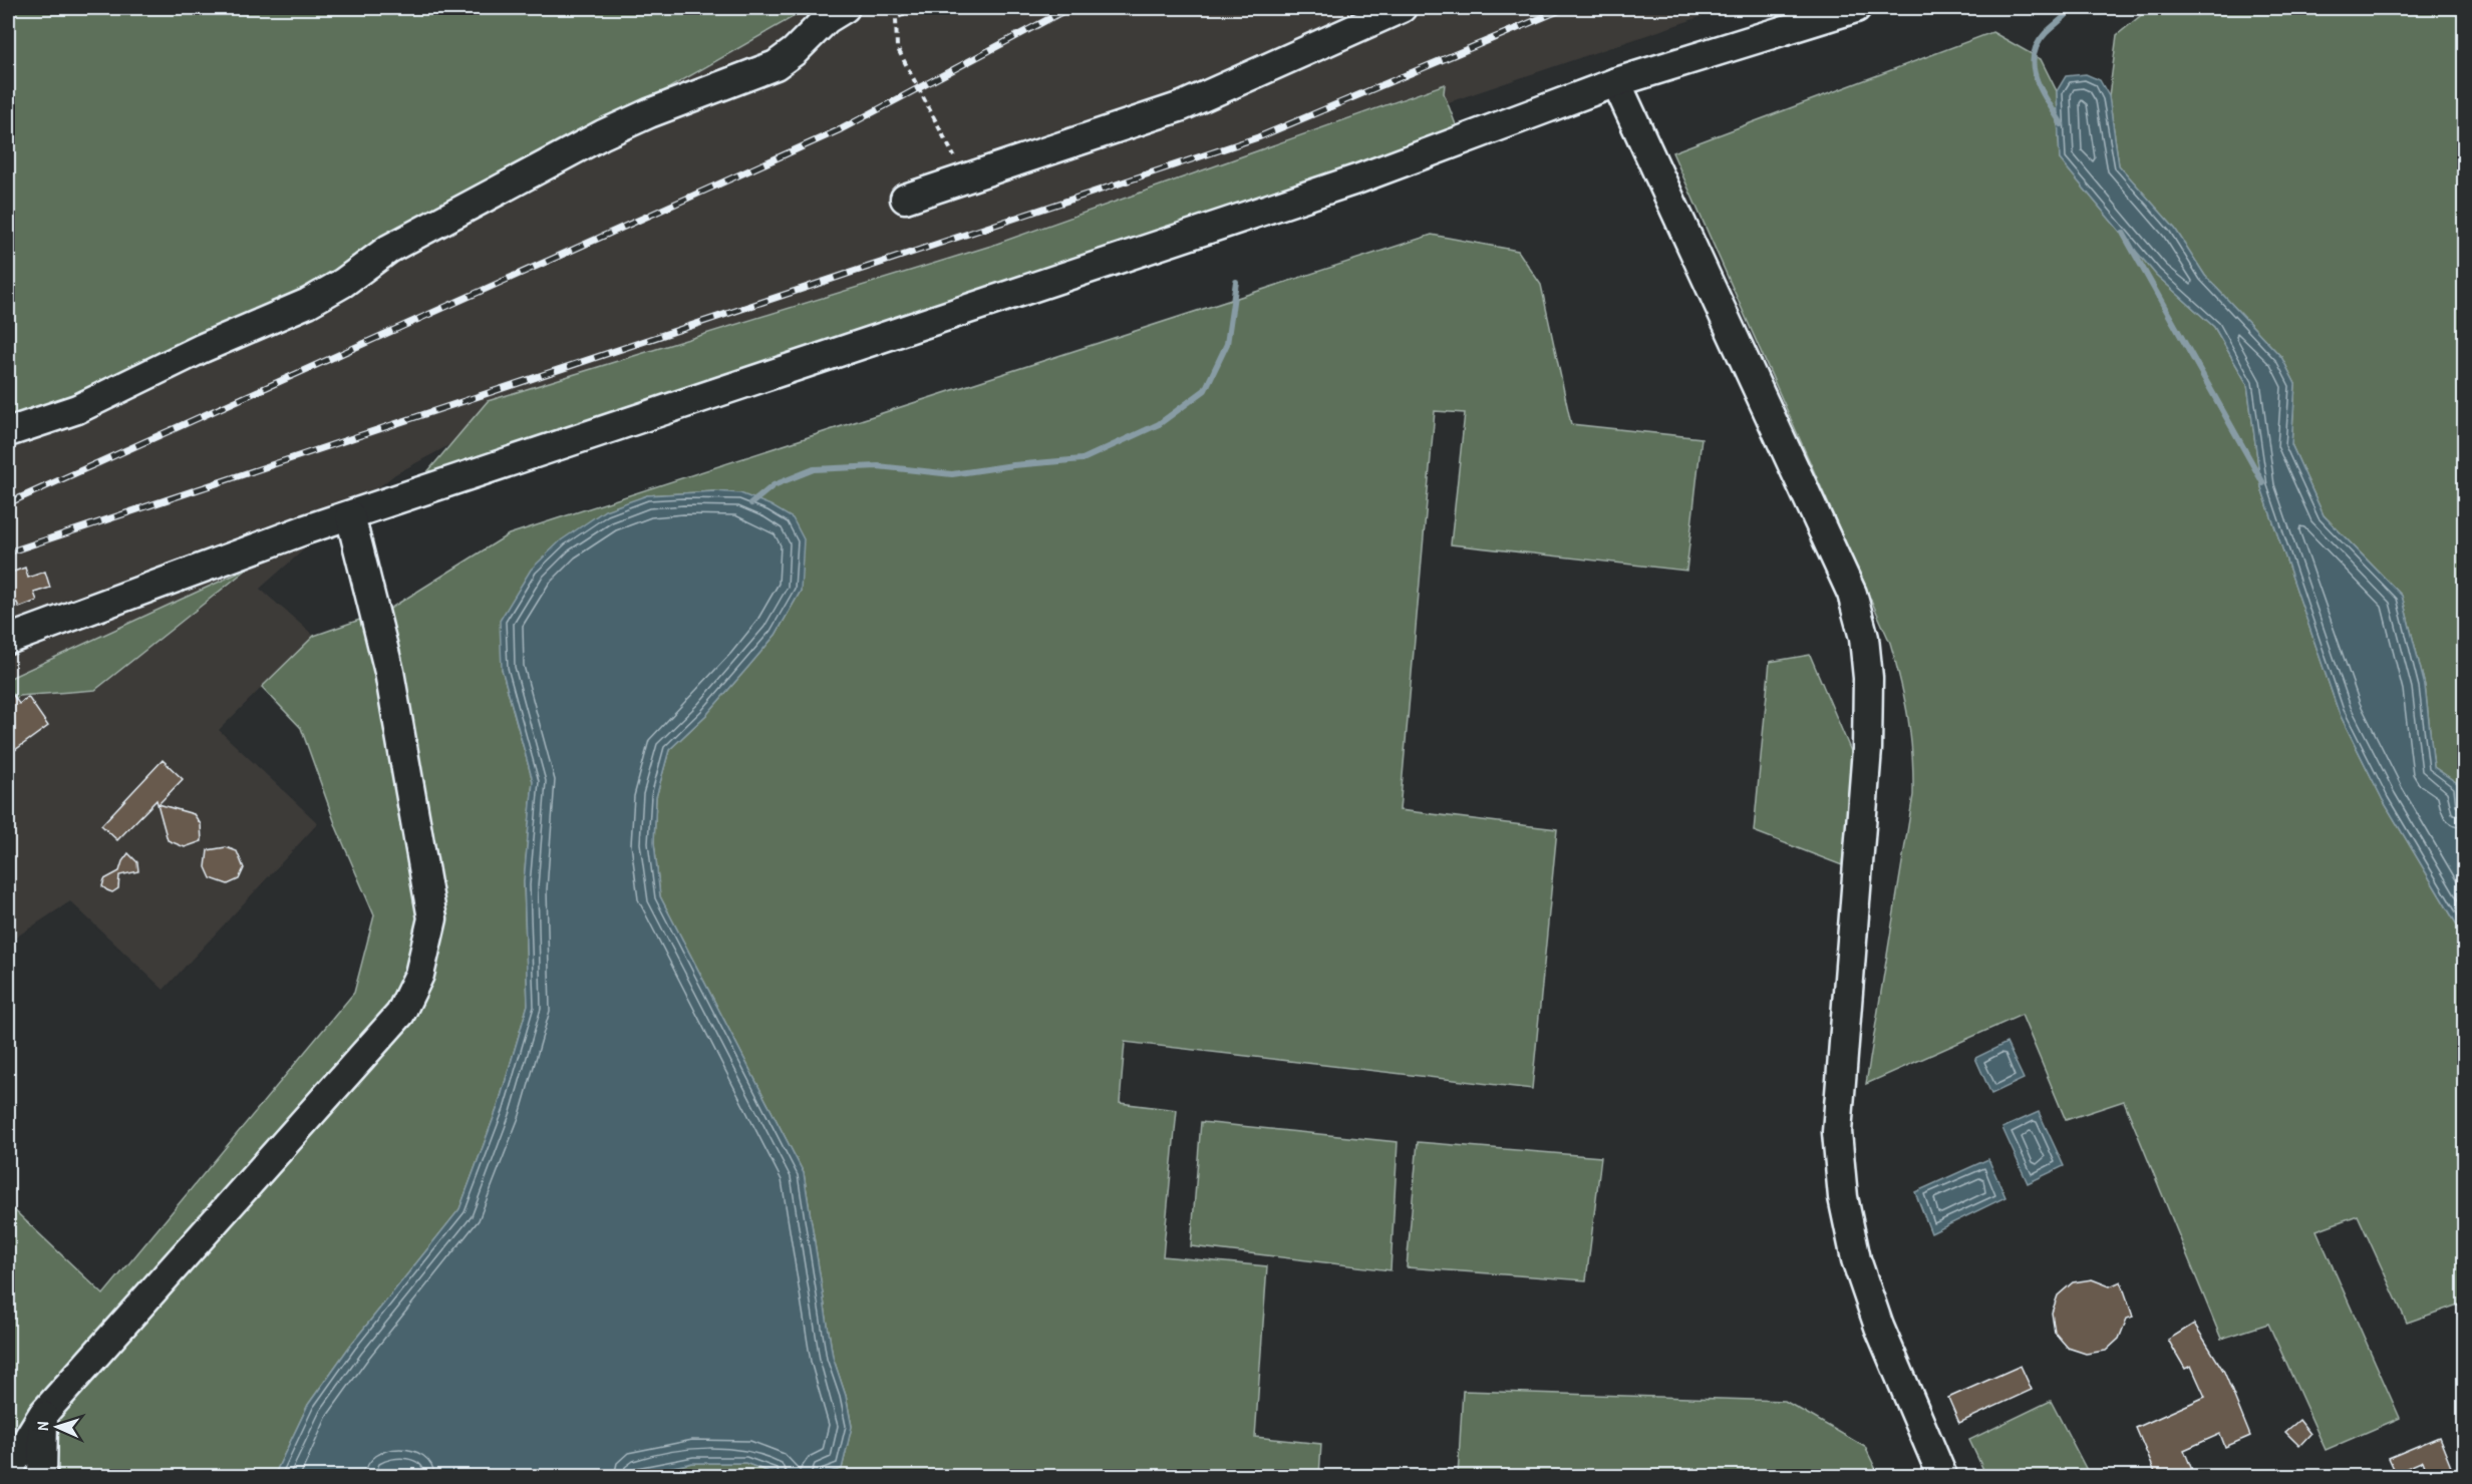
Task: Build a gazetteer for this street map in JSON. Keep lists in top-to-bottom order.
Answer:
{
  "north": "left"
}
